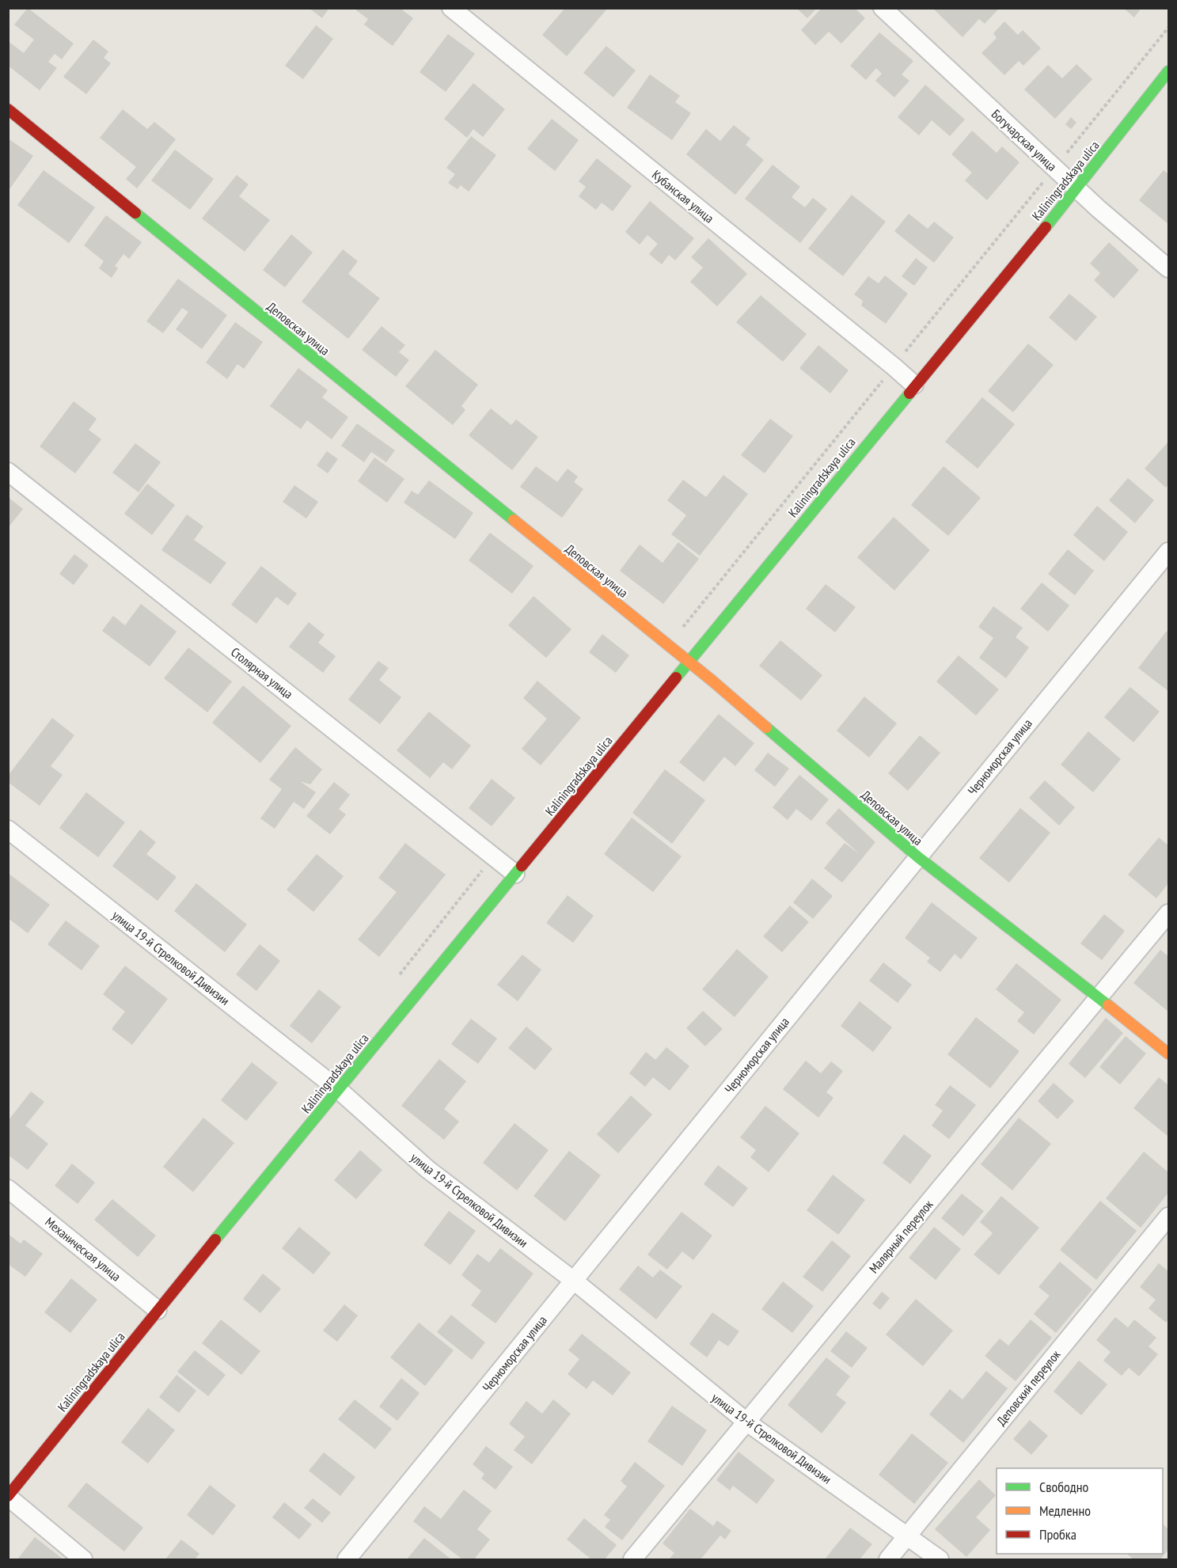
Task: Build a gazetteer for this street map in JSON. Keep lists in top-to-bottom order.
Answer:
{
  "streets": {
    "main road": ["Kaliningradskaya ulica", "Деповская улица"],
    "street": [
      "Богучарская улица",
      "Кубанская улица",
      "Столярная улица",
      "Черноморская улица",
      "улица 19-й Стрелковой Дивизии",
      "Малярный переулок",
      "Механическая улица",
      "Деповский переулок"
    ]
  },
  "crossings": [
    ["Богучарская улица", "Kaliningradskaya ulica"],
    ["Kaliningradskaya ulica", "Кубанская улица"],
    ["Kaliningradskaya ulica", "Деповская улица"],
    ["Kaliningradskaya ulica", "Столярная улица"],
    ["Kaliningradskaya ulica", "улица 19-й Стрелковой Дивизии"],
    ["Kaliningradskaya ulica", "Механическая улица"],
    ["Деповская улица", "Черноморская улица"],
    ["Деповская улица", "Малярный переулок"],
    ["Черноморская улица", "улица 19-й Стрелковой Дивизии"],
    ["улица 19-й Стрелковой Дивизии", "Малярный переулок"],
    ["улица 19-й Стрелковой Дивизии", "Деповский переулок"]
  ],
  "legend": ["Свободно", "Медленно", "Пробка"]
}
